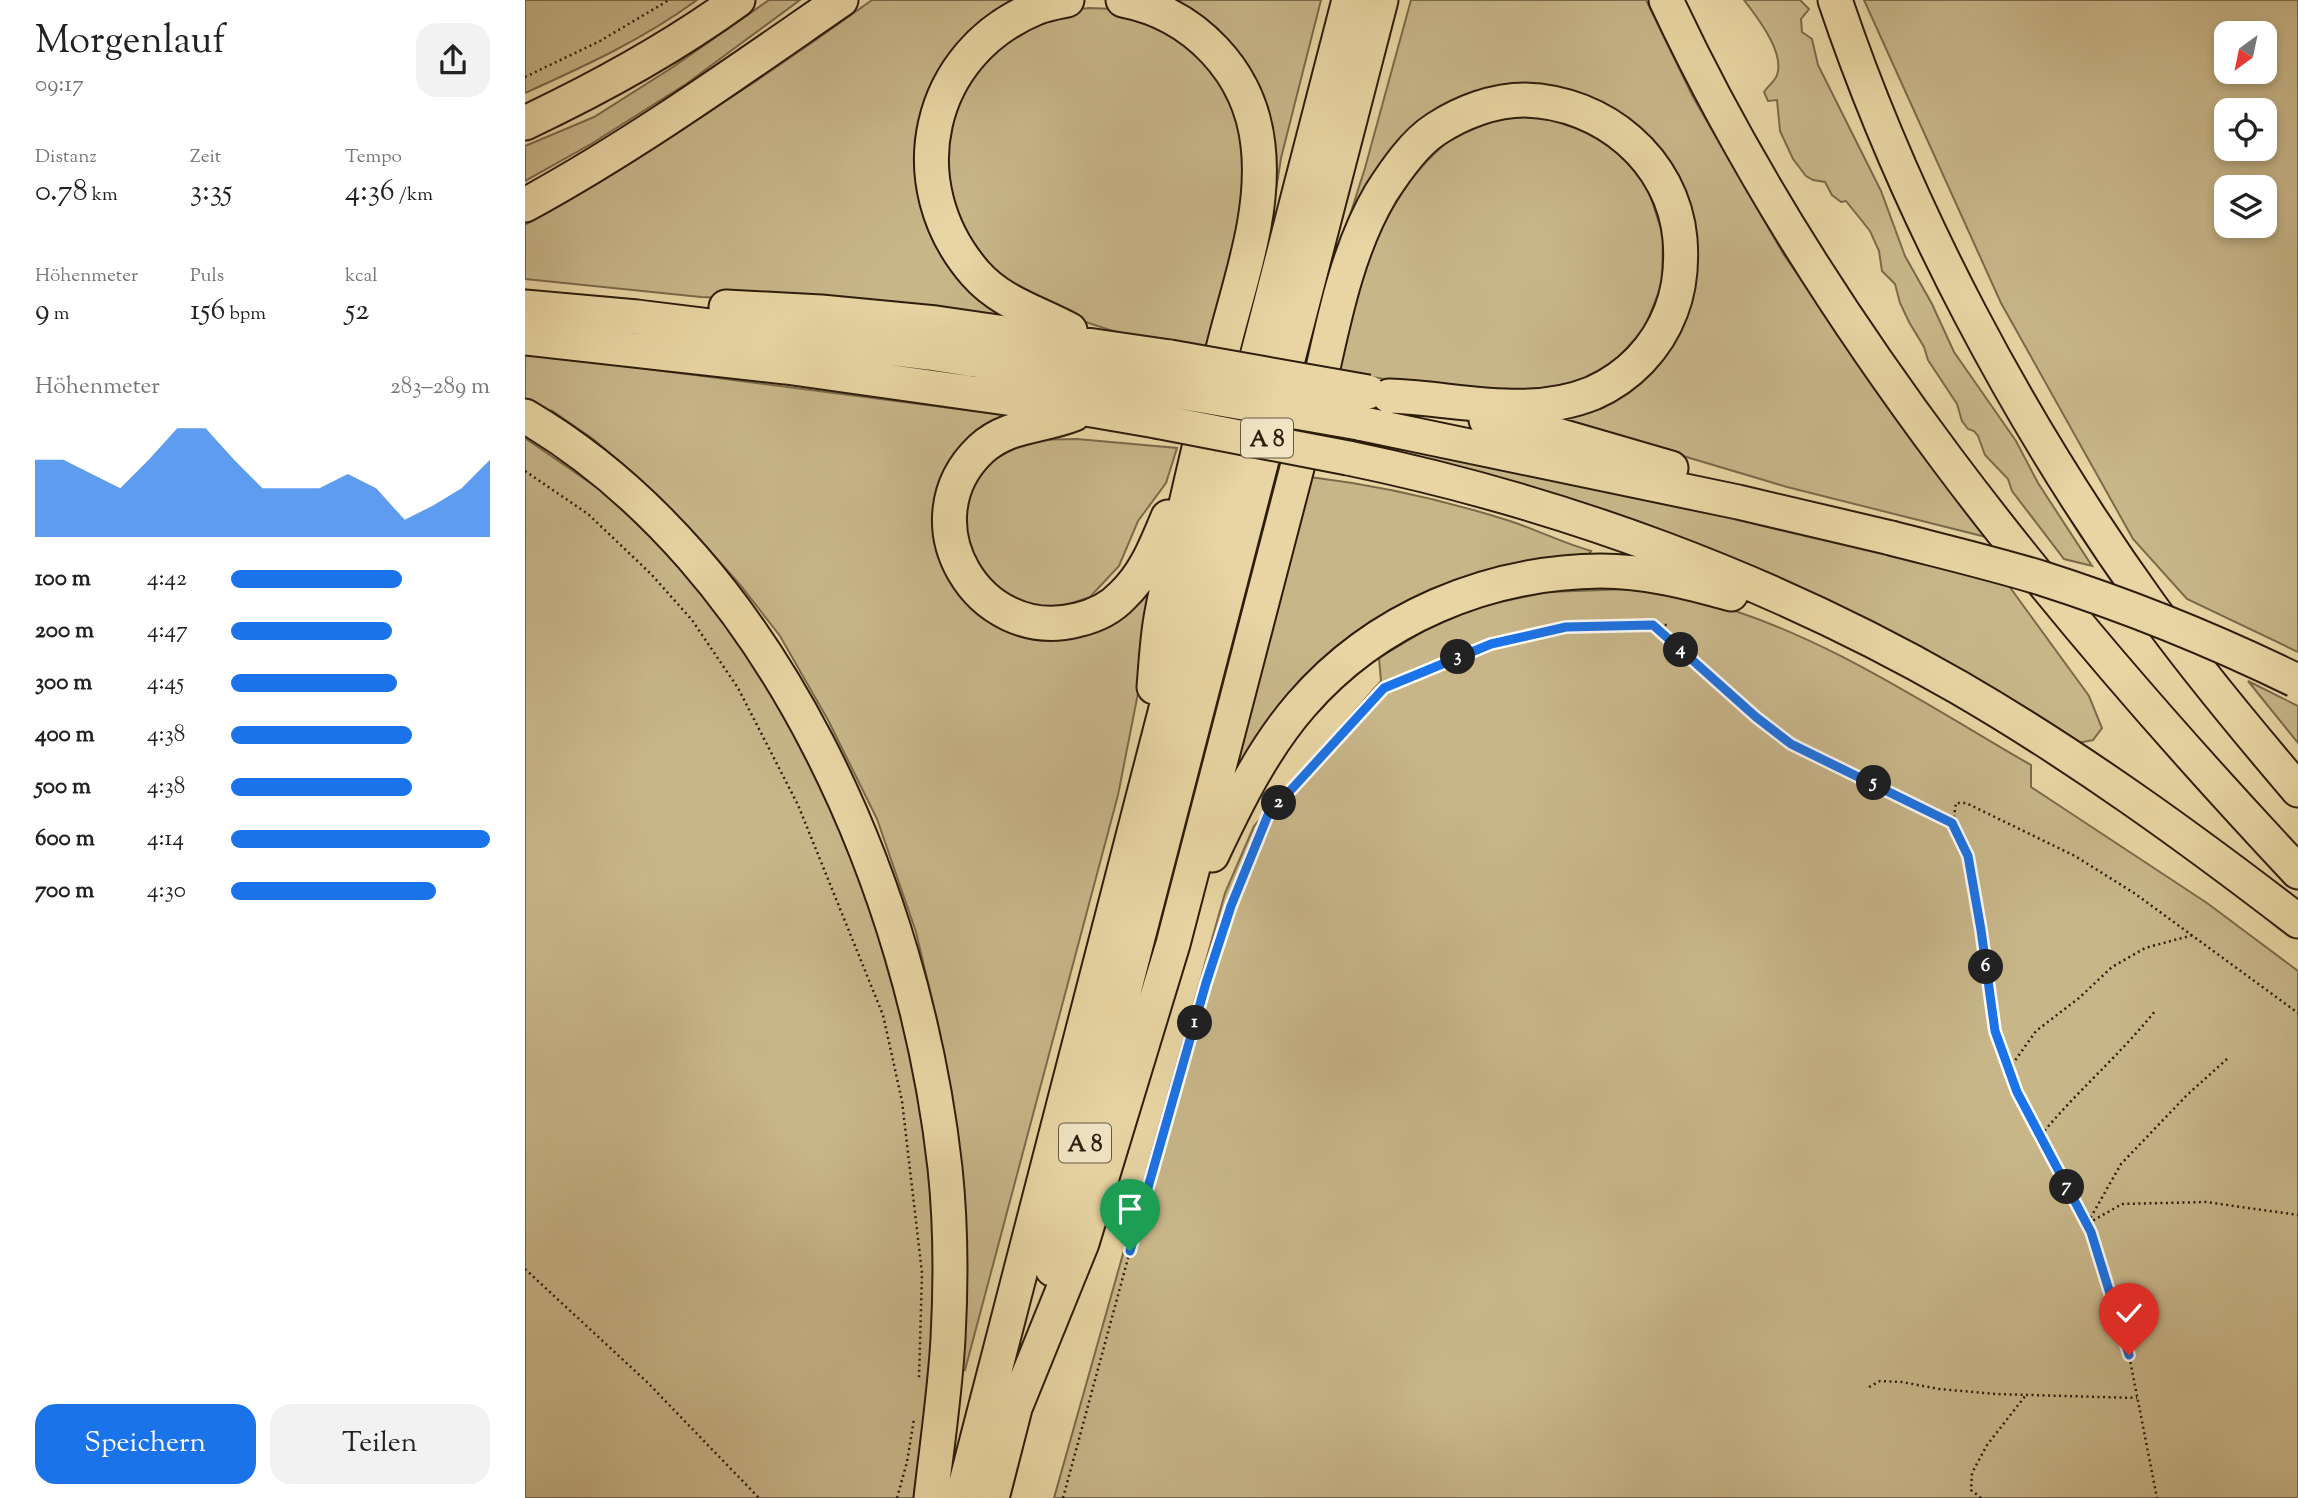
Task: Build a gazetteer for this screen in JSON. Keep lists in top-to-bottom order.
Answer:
{
  "streets": {
    "highway": ["A 8"]
  },
  "north": "bottom left",
  "page": {
    "heading": ["Morgenlauf", "09:17"],
    "stats": [
      ["Distanz", "0.78 km"],
      ["Zeit", "3:35"],
      ["Tempo", "4:36 /km"],
      ["Höhenmeter", "9 m"],
      ["Puls", "156 bpm"],
      ["kcal", "52"]
    ],
    "chart": ["Höhenmeter", "283–289 m"],
    "list": [
      {
        "name": "100 m",
        "note": "4:42"
      },
      {
        "name": "200 m",
        "note": "4:47"
      },
      {
        "name": "300 m",
        "note": "4:45"
      },
      {
        "name": "400 m",
        "note": "4:38"
      },
      {
        "name": "500 m",
        "note": "4:38"
      },
      {
        "name": "600 m",
        "note": "4:14"
      },
      {
        "name": "700 m",
        "note": "4:30"
      }
    ],
    "pins": [
      "4",
      "3",
      "5",
      "2",
      "6",
      "1",
      "7"
    ],
    "buttons": ["Speichern", "Teilen"]
  }
}
